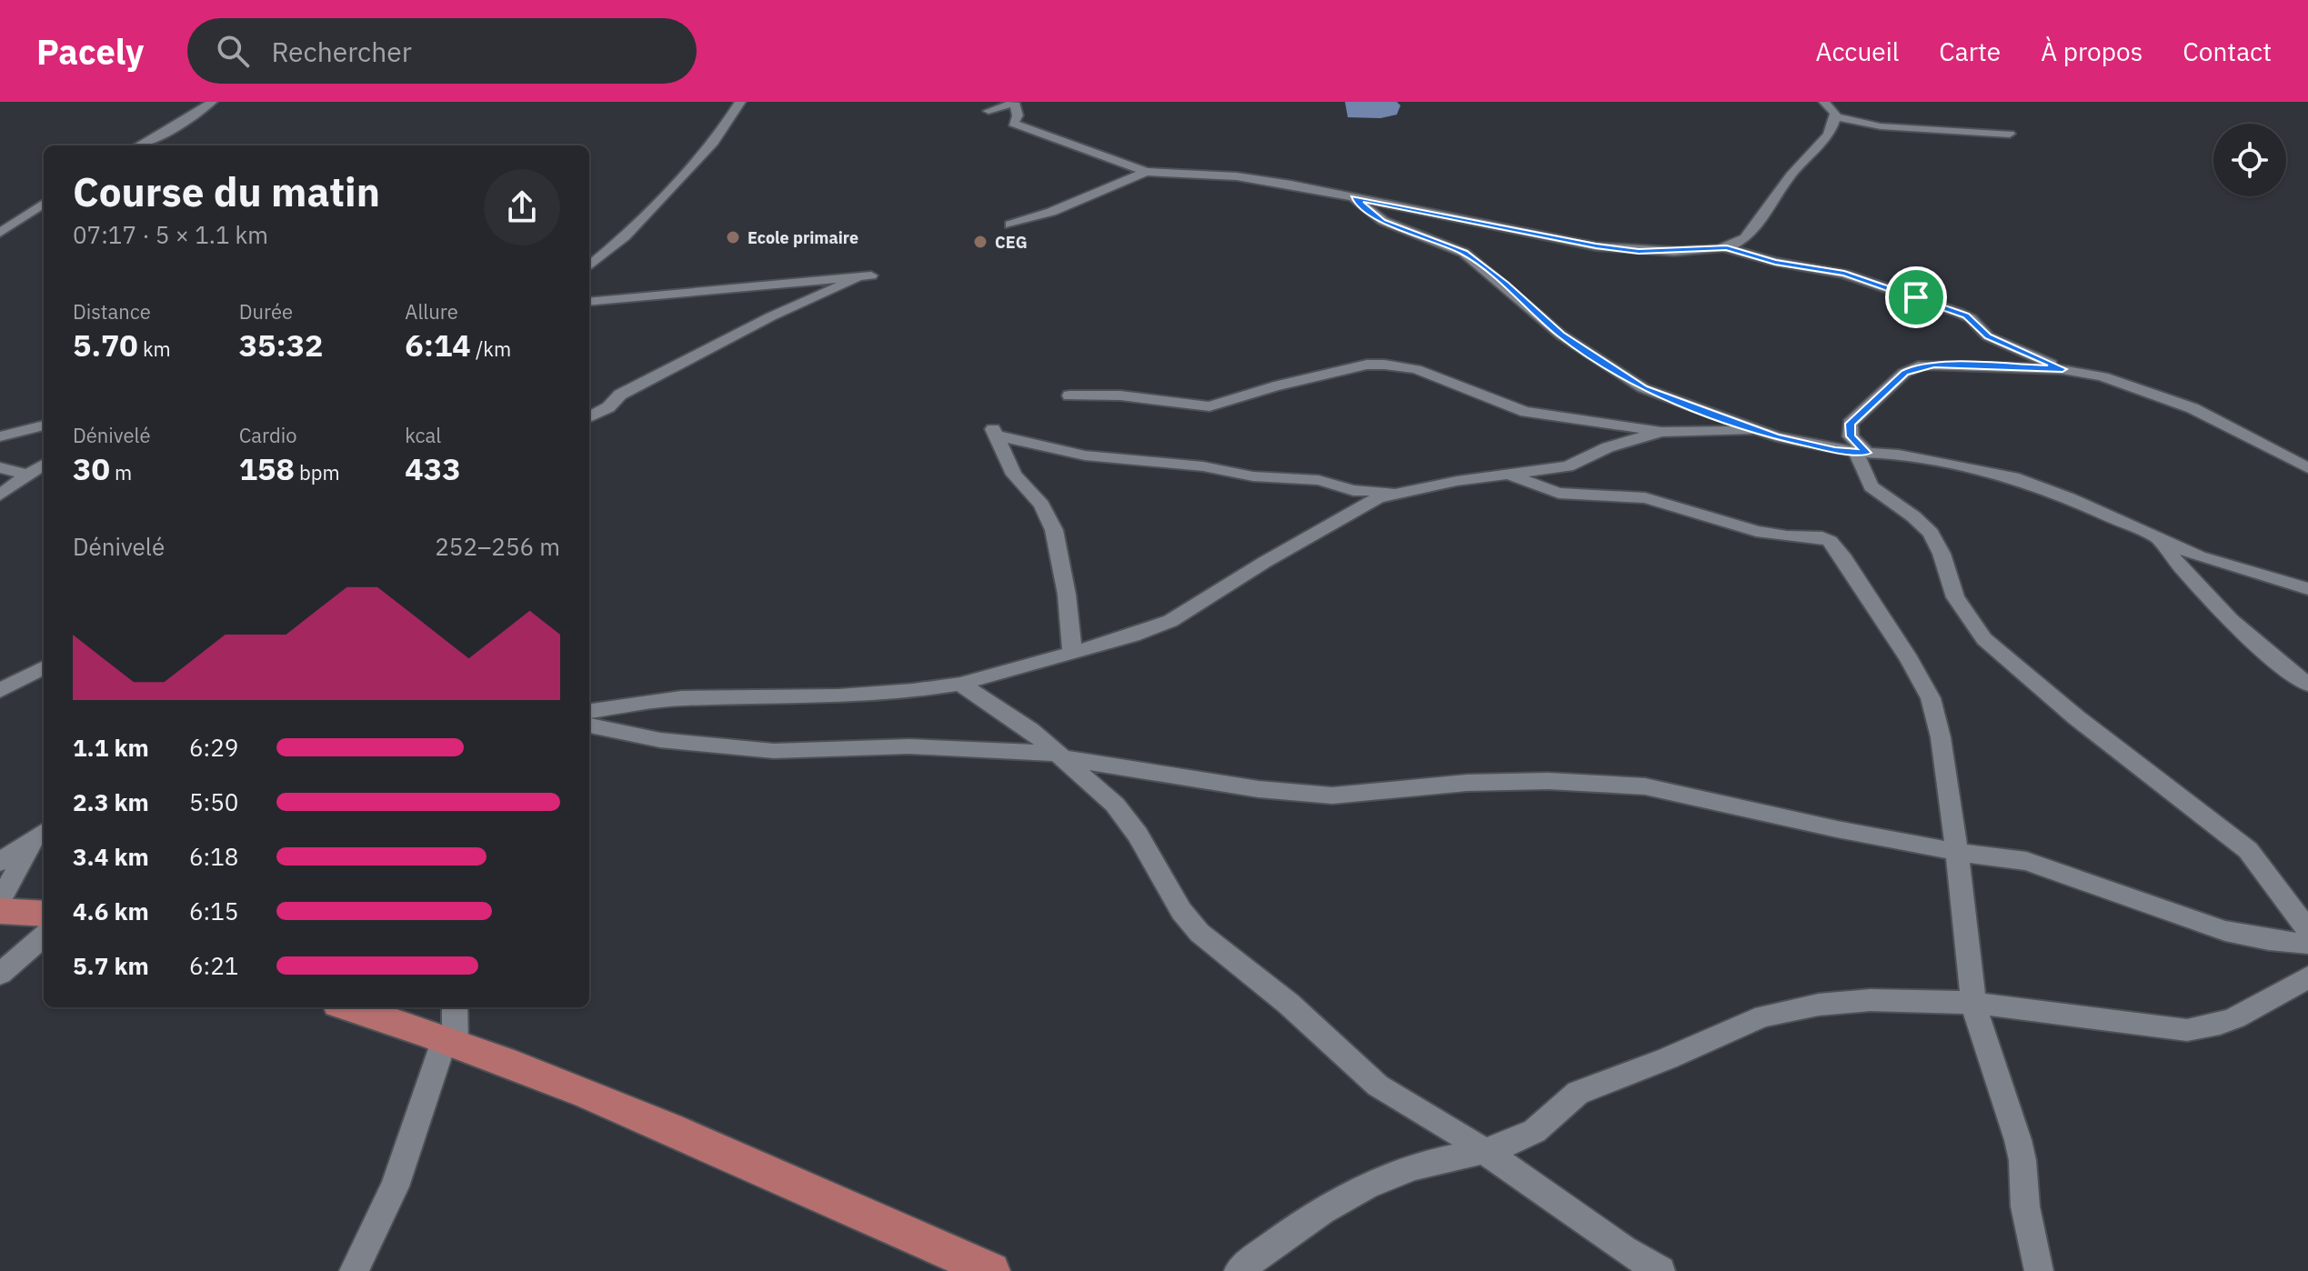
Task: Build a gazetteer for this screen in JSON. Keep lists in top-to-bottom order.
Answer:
{
  "places": ["Ecole primaire", "CEG"],
  "page": {
    "header": "Pacely",
    "search": "Rechercher",
    "nav": [
      "Accueil",
      "Carte",
      "À propos",
      "Contact"
    ],
    "heading": ["Course du matin", "07:17 · 5 × 1.1 km"],
    "stats": [
      ["Distance", "5.70 km"],
      ["Durée", "35:32"],
      ["Allure", "6:14 /km"],
      ["Dénivelé", "30 m"],
      ["Cardio", "158 bpm"],
      ["kcal", "433"]
    ],
    "chart": ["Dénivelé", "252–256 m"],
    "list": [
      {
        "name": "1.1 km",
        "note": "6:29"
      },
      {
        "name": "2.3 km",
        "note": "5:50"
      },
      {
        "name": "3.4 km",
        "note": "6:18"
      },
      {
        "name": "4.6 km",
        "note": "6:15"
      },
      {
        "name": "5.7 km",
        "note": "6:21"
      }
    ]
  }
}
